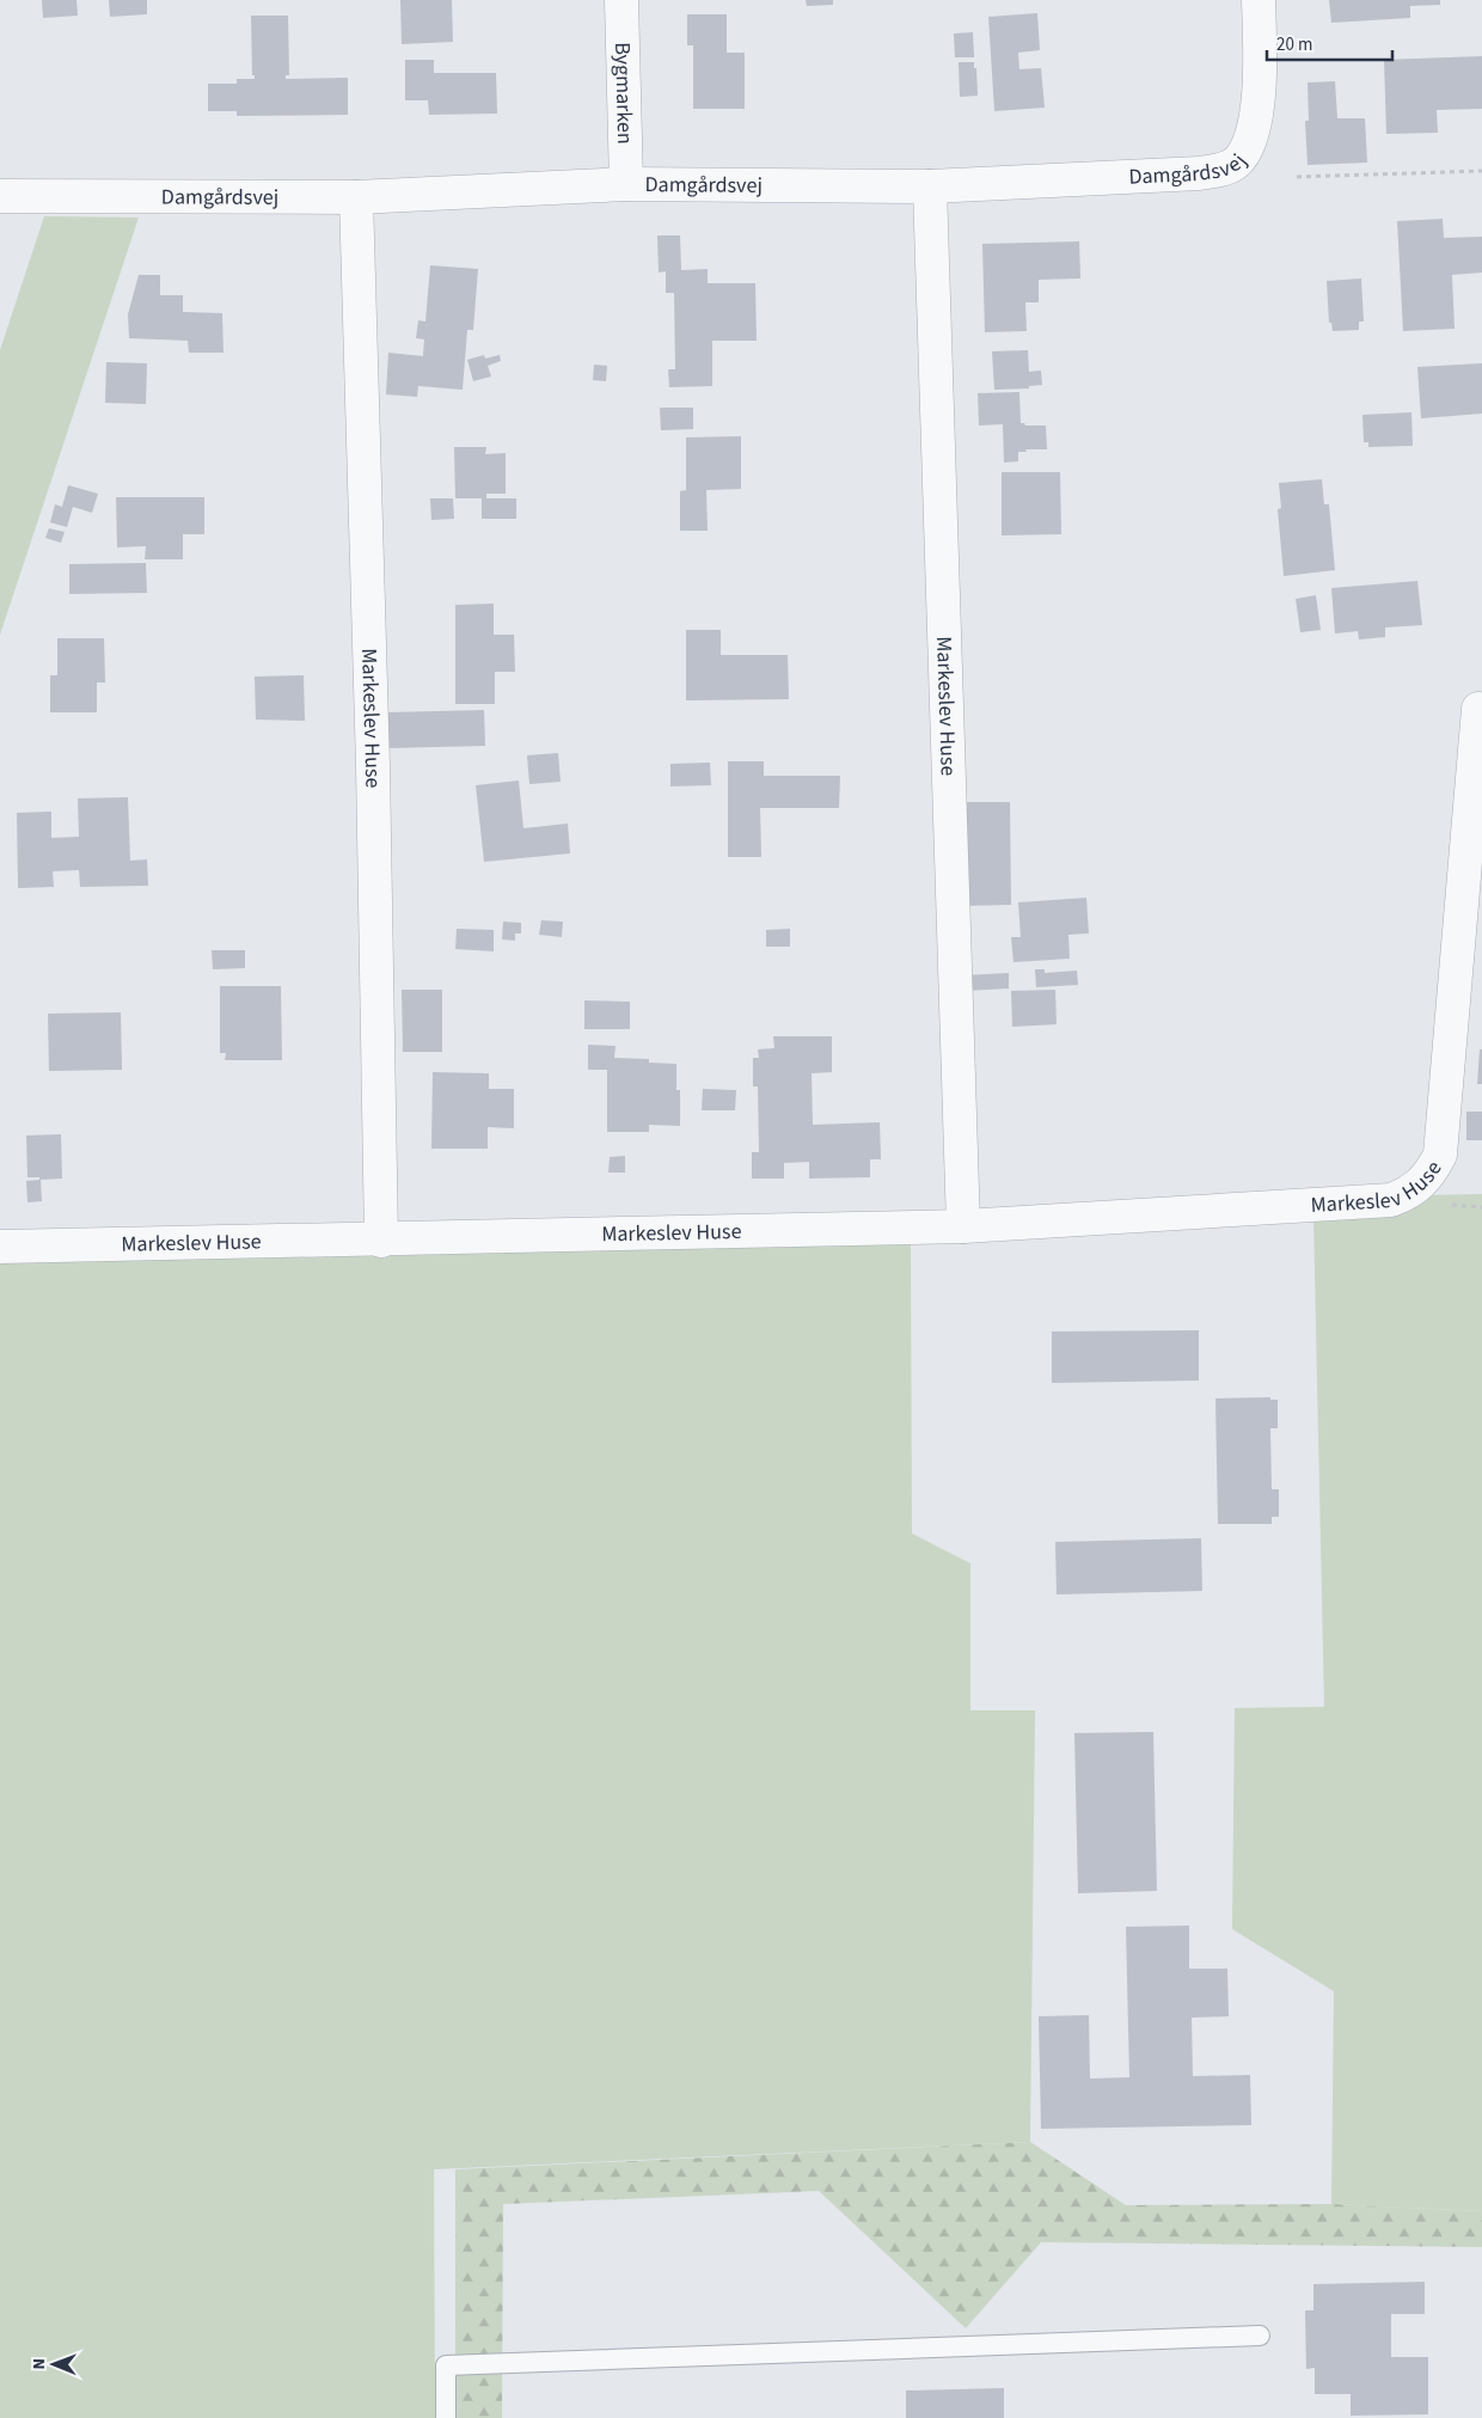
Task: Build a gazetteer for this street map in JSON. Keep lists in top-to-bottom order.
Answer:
{
  "streets": {
    "street": ["Bygmarken", "Damgårdsvej", "Markeslev Huse"]
  },
  "crossings": [
    ["Bygmarken", "Damgårdsvej"],
    ["Damgårdsvej", "Markeslev Huse"]
  ],
  "scale_bar": "20 m",
  "north": "left"
}
